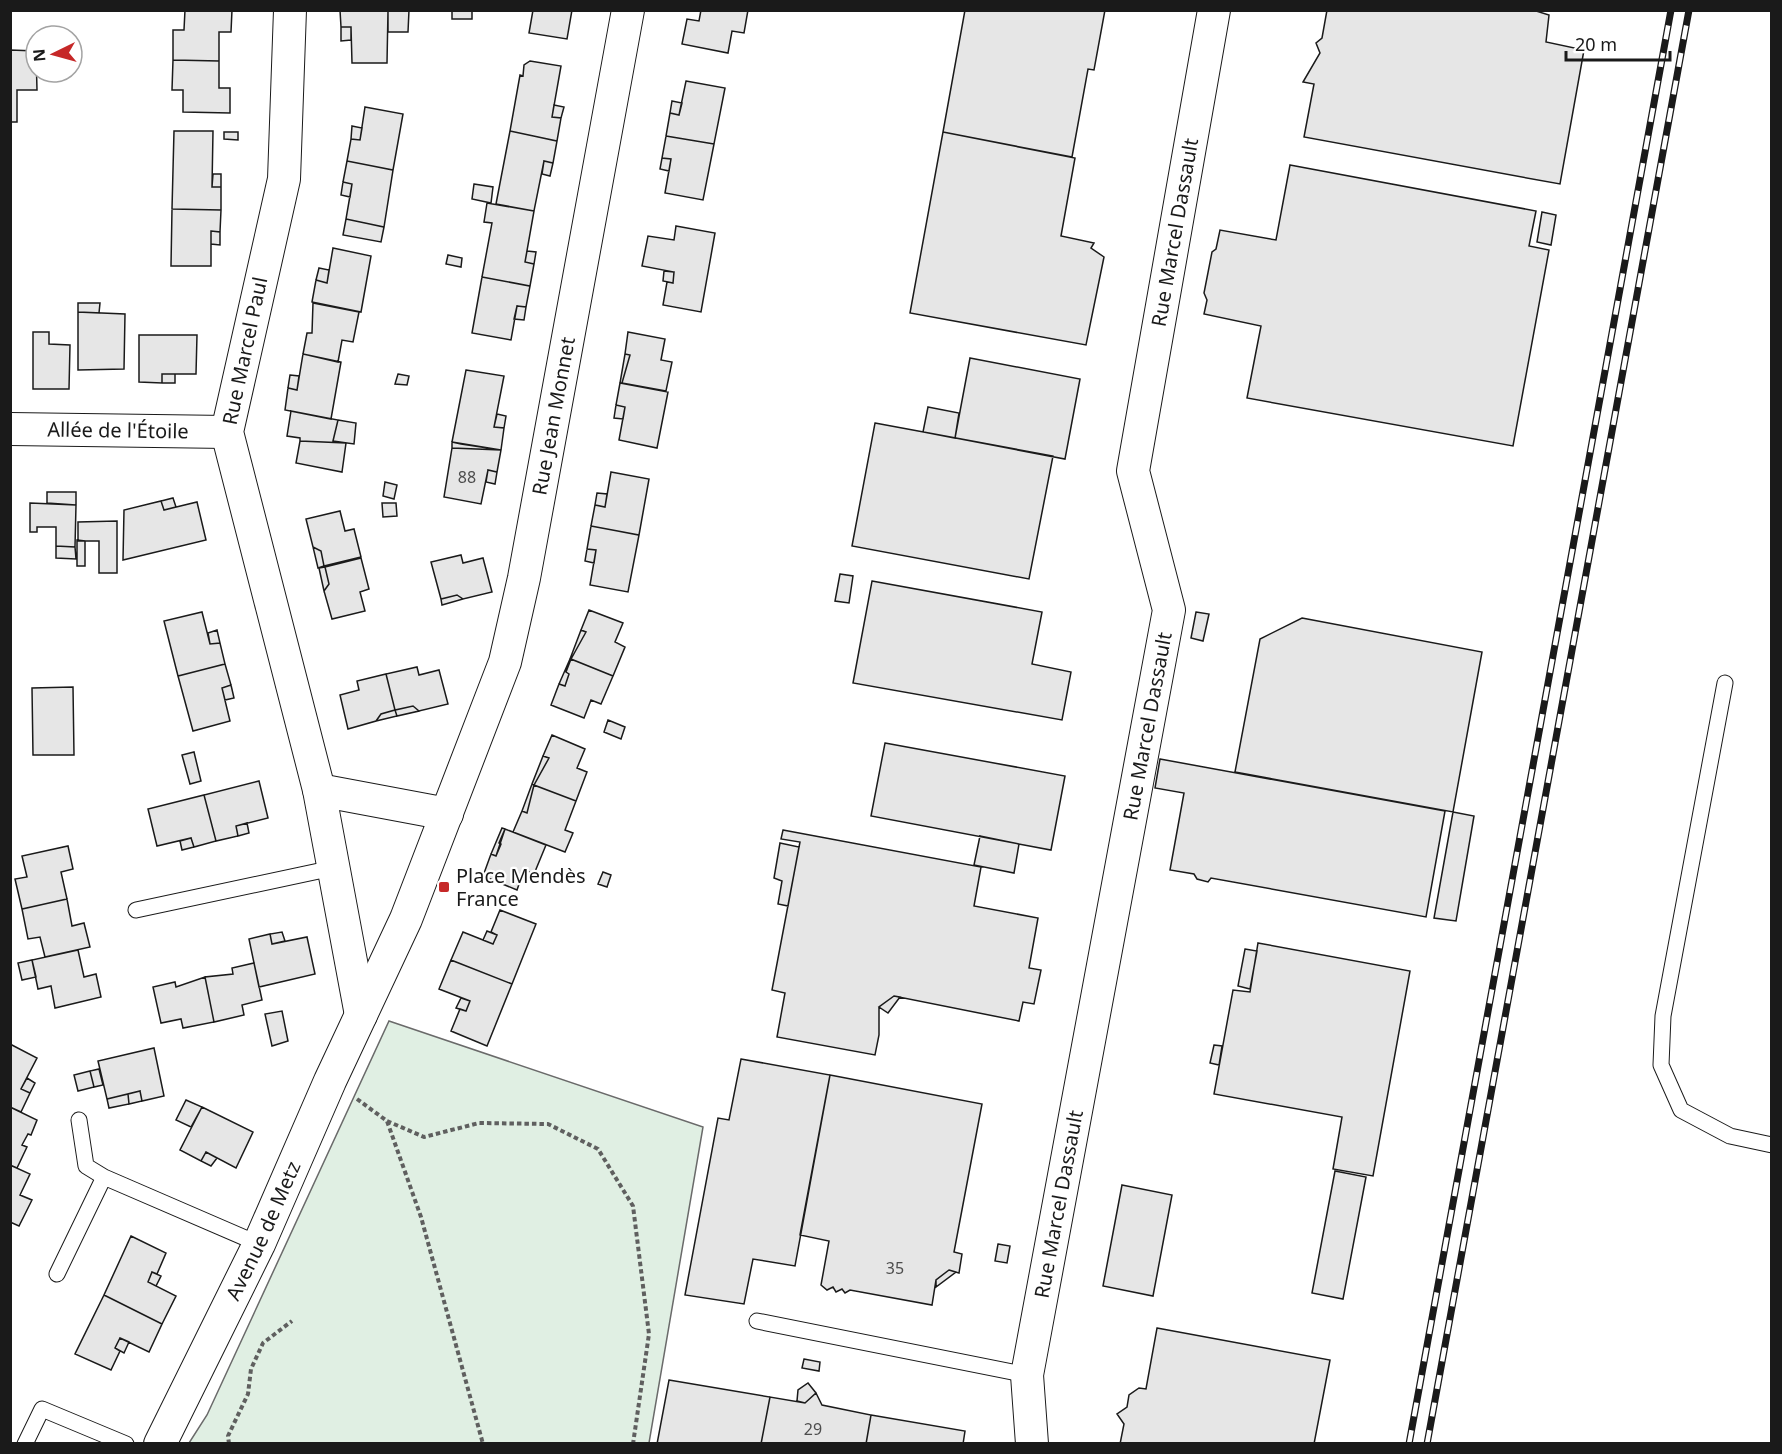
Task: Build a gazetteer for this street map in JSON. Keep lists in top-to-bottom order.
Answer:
{
  "streets": {
    "street": [
      "Rue Marcel Dassault",
      "Rue Marcel Paul",
      "Rue Jean Monnet",
      "Allée de l'Étoile",
      "Avenue de Metz"
    ]
  },
  "crossings": [
    ["Rue Marcel Paul", "Rue Jean Monnet"],
    ["Rue Marcel Paul", "Allée de l'Étoile"],
    ["Rue Marcel Paul", "Avenue de Metz"],
    ["Rue Jean Monnet", "Avenue de Metz"]
  ],
  "places": {
    "transit": ["Place Mendès France"]
  },
  "house_numbers": ["88", "35", "29"],
  "scale_bar": "20 m",
  "north": "left"
}
